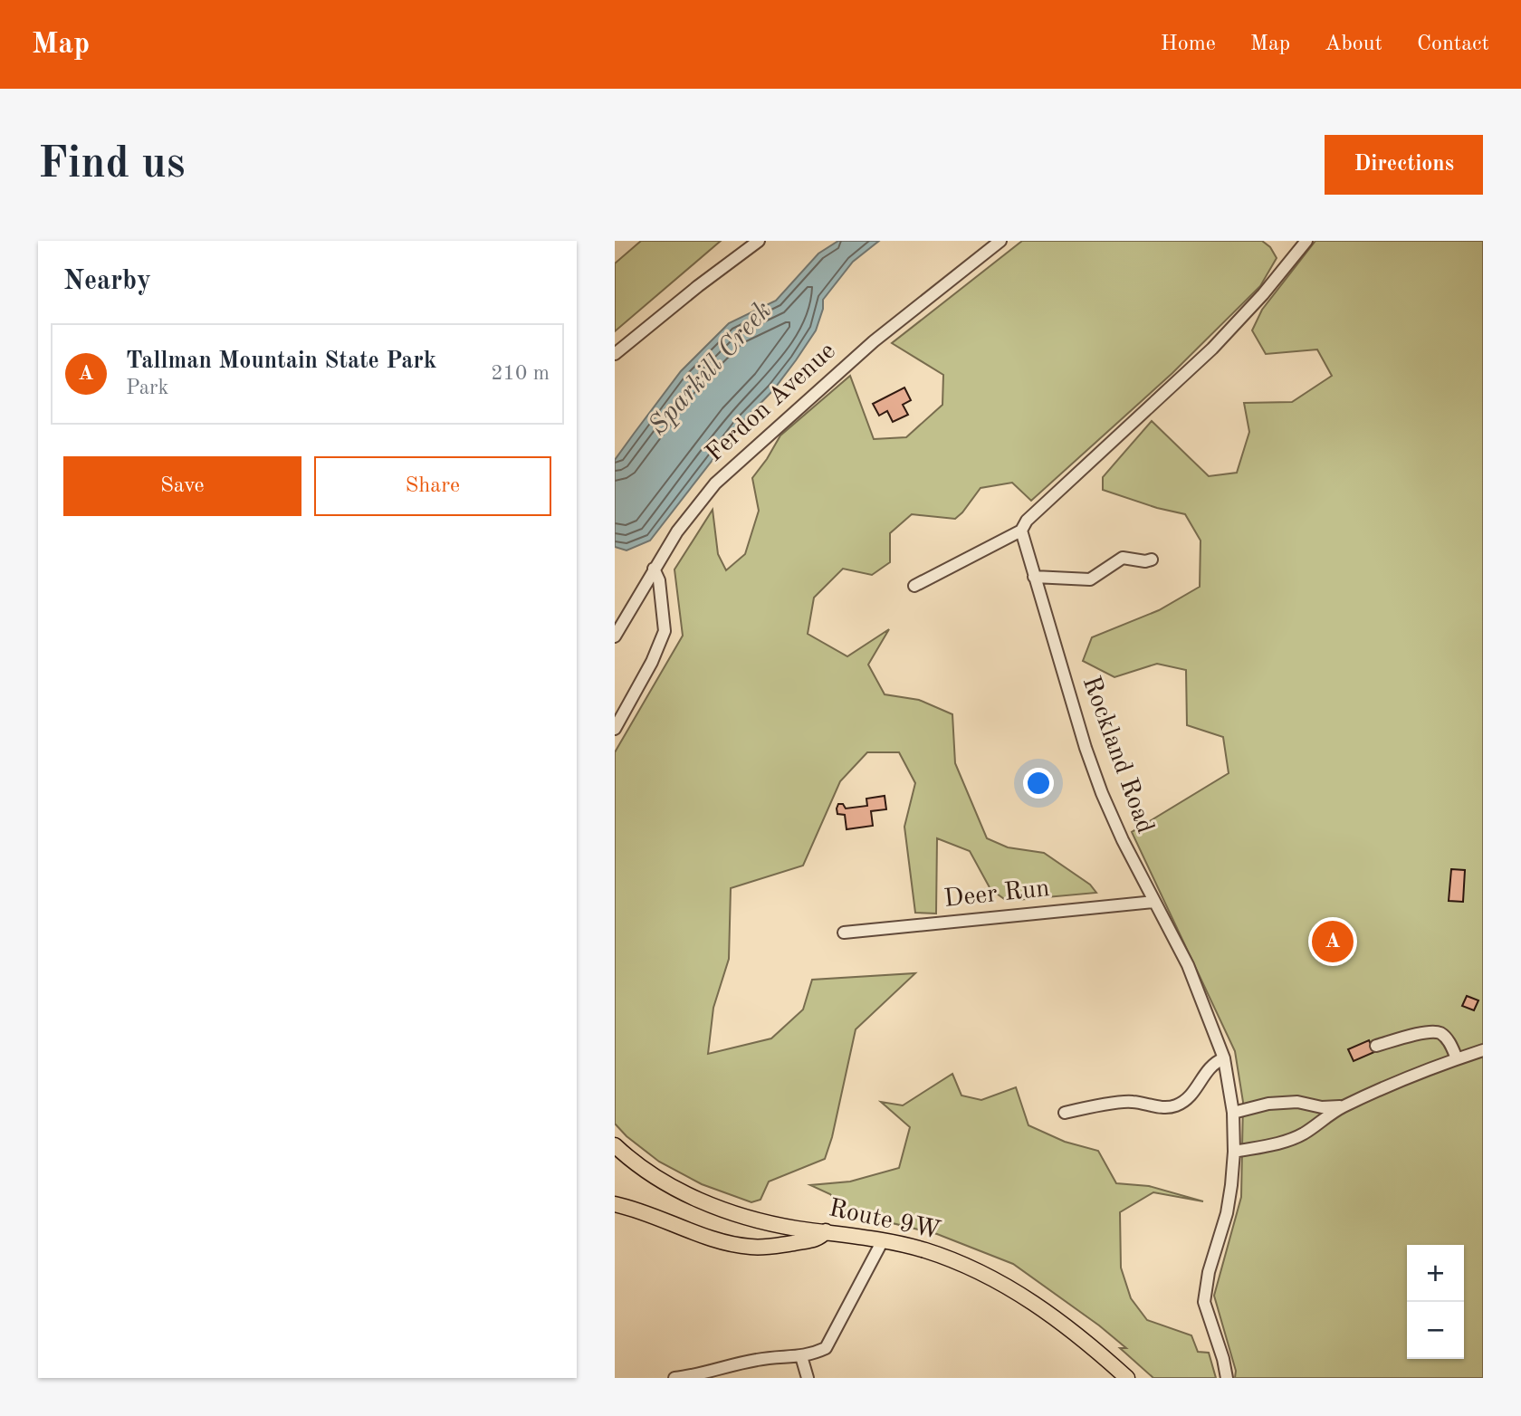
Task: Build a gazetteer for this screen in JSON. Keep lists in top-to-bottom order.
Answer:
{
  "streets": {
    "main road": ["Route 9W"],
    "street": ["Ferdon Avenue", "Rockland Road", "Deer Run"]
  },
  "crossings": [
    ["Rockland Road", "Deer Run"]
  ],
  "water": ["Sparkill Creek"],
  "page": {
    "header": "Map",
    "nav": [
      "Home",
      "Map",
      "About",
      "Contact"
    ],
    "buttons": [
      "Directions",
      ["Save", "Share"]
    ],
    "title": "Find us",
    "heading": "Nearby",
    "list": [
      {
        "mark": "A",
        "name": "Tallman Mountain State Park",
        "note": "Park",
        "value": "210 m"
      }
    ],
    "pins": "A",
    "map_buttons": ["+", "−"]
  }
}
